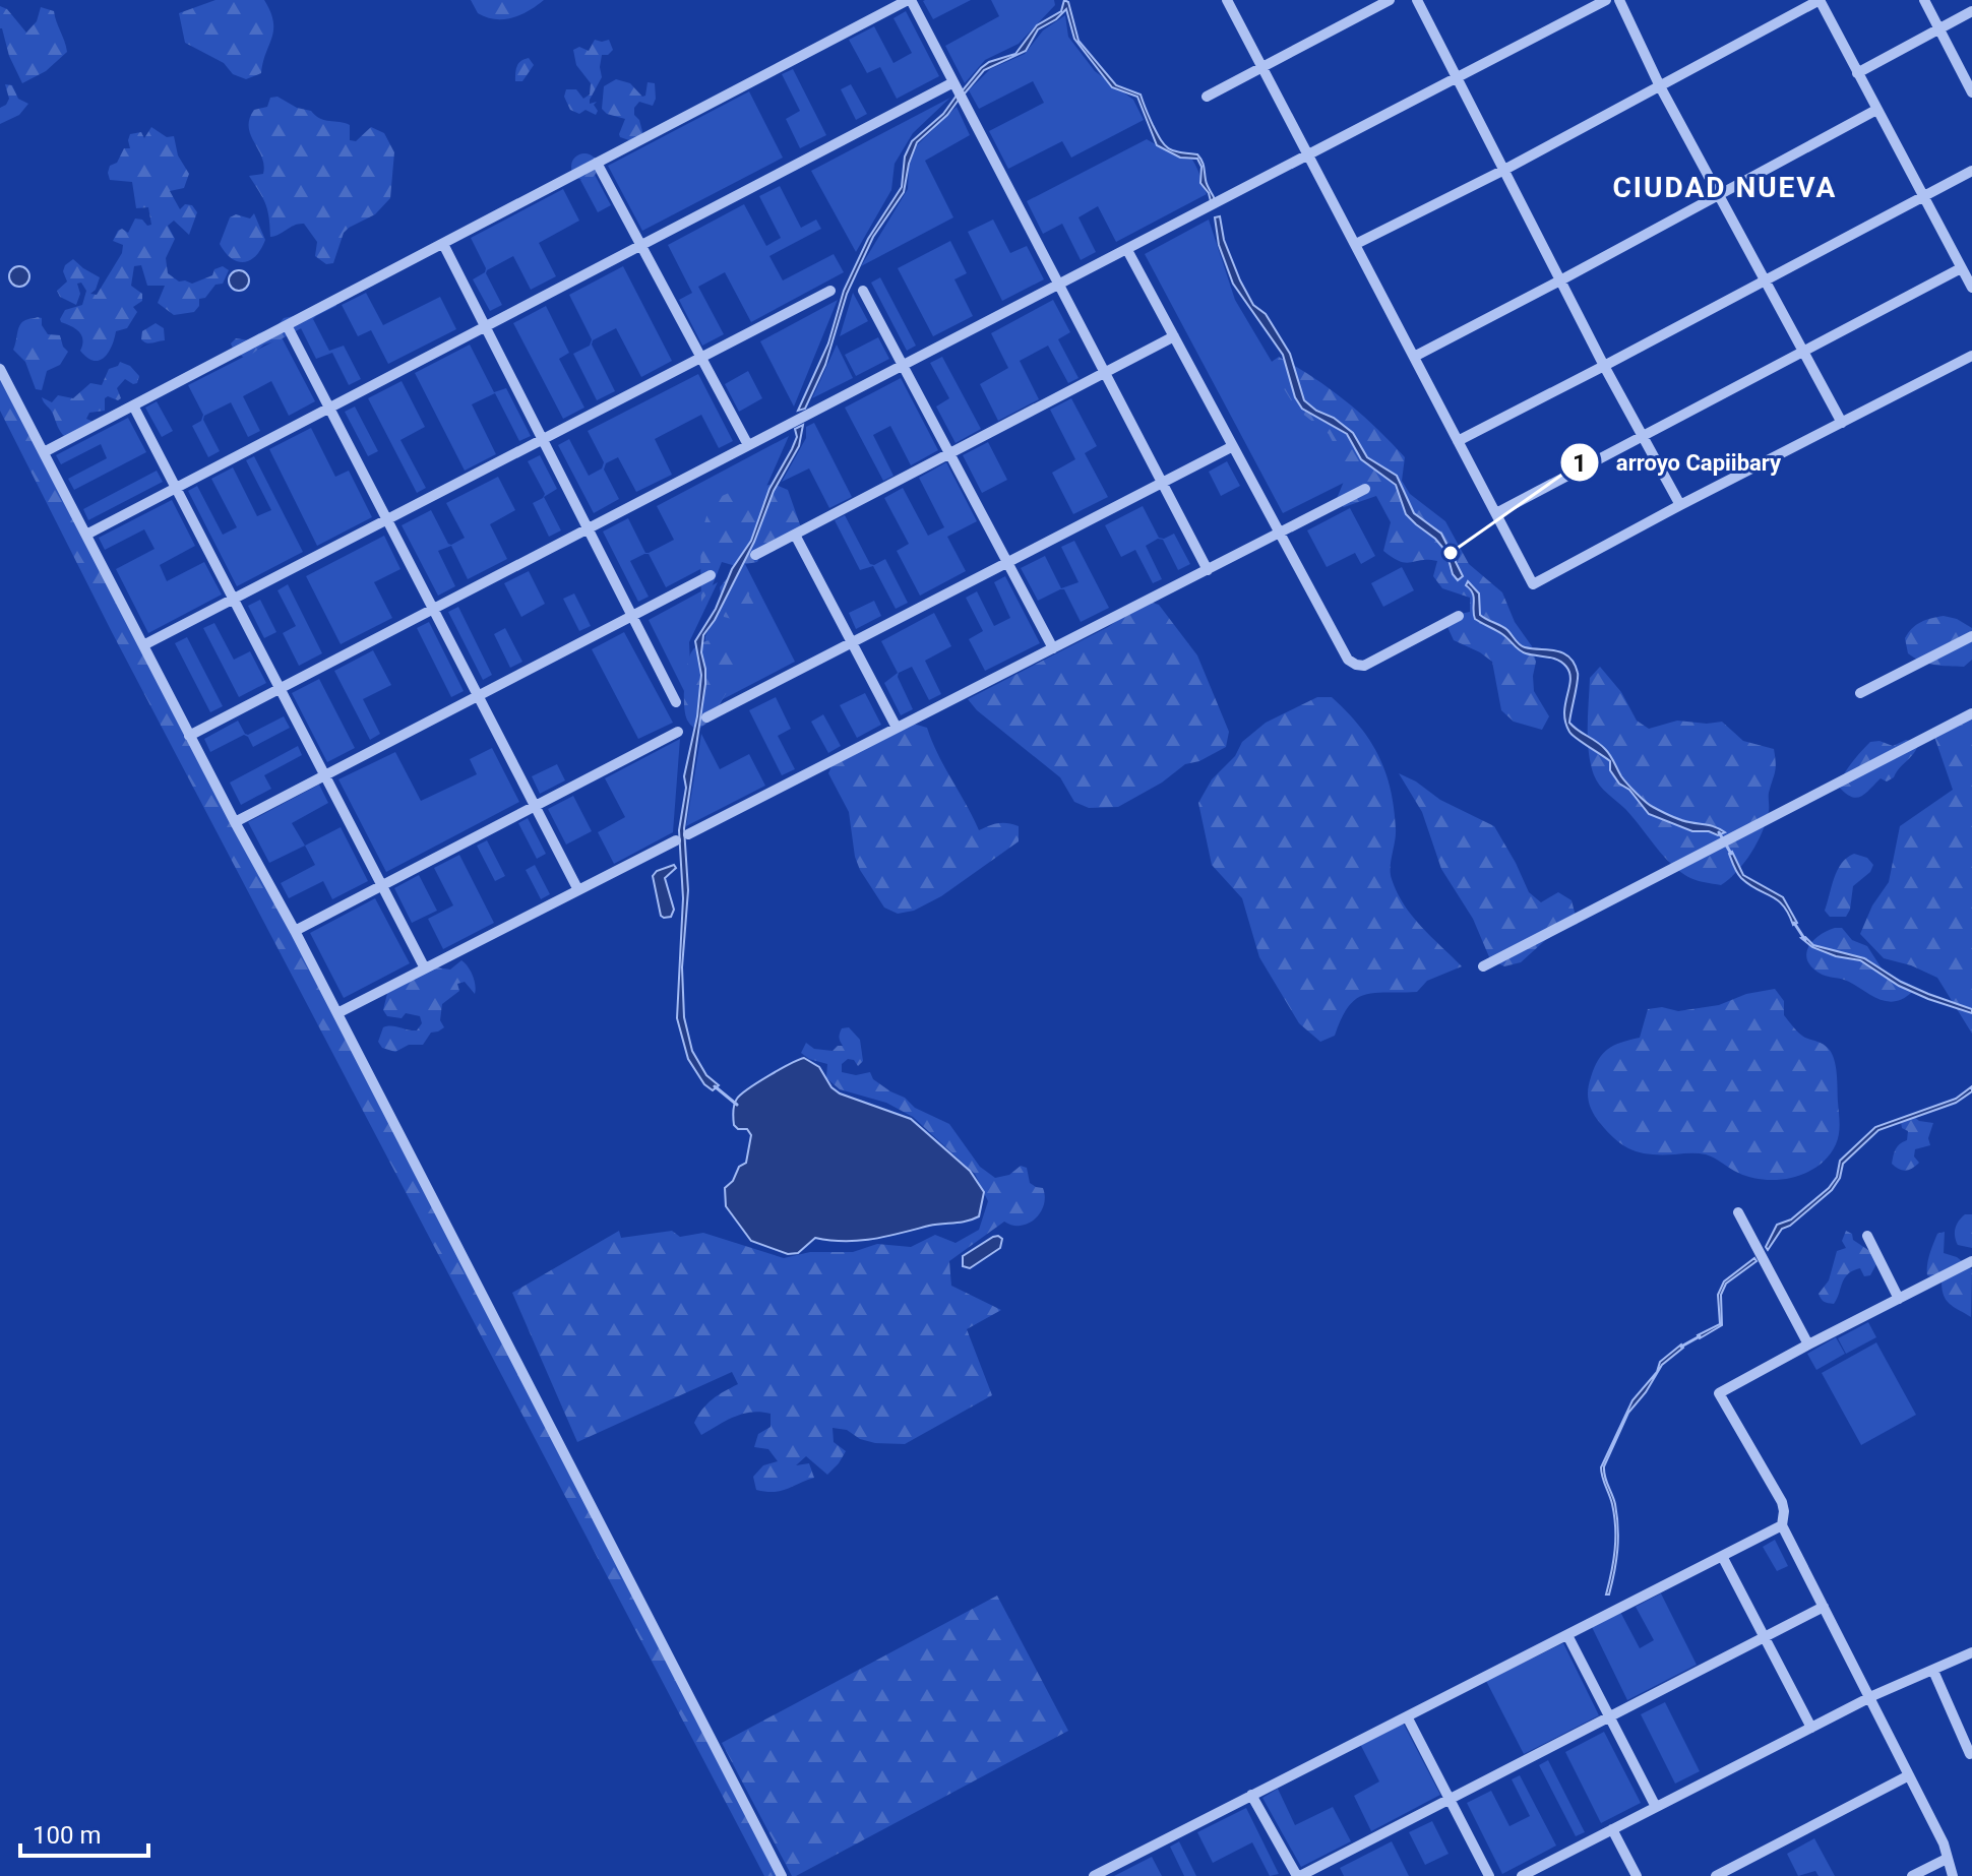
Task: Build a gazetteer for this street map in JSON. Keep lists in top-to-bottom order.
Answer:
{
  "districts": ["CIUDAD NUEVA"],
  "places": ["arroyo Capiibary"],
  "scale_bar": "100 m"
}
